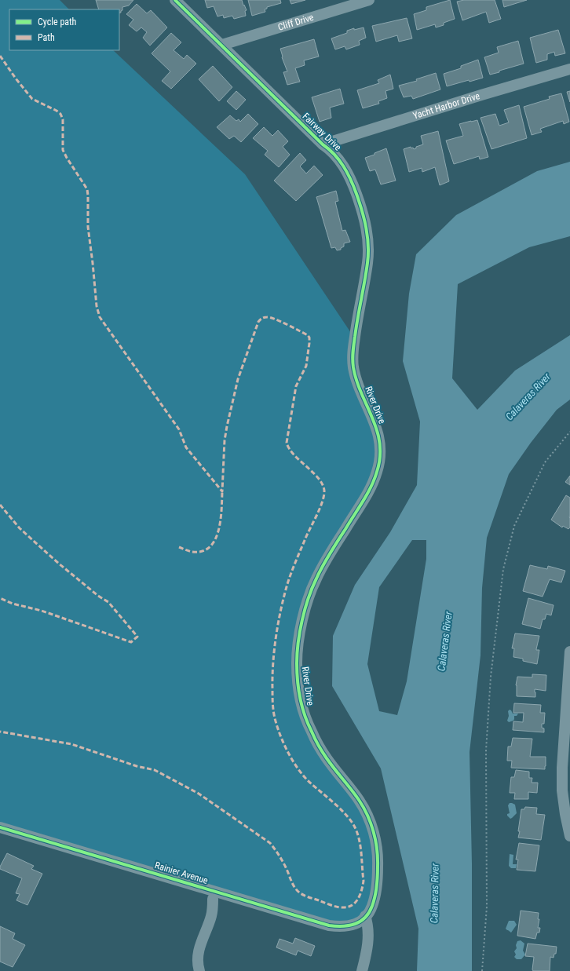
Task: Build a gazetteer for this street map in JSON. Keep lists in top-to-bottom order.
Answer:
{
  "streets": {
    "street": [
      "Cliff Drive",
      "Yacht Harbor Drive",
      "Fairway Drive",
      "River Drive",
      "Rainier Avenue"
    ]
  },
  "crossings": [
    ["Cliff Drive", "Fairway Drive"],
    ["Yacht Harbor Drive", "Fairway Drive"],
    ["Fairway Drive", "River Drive"],
    ["River Drive", "Rainier Avenue"]
  ],
  "water": ["Calaveras River"],
  "legend": ["Cycle path", "Path"]
}
